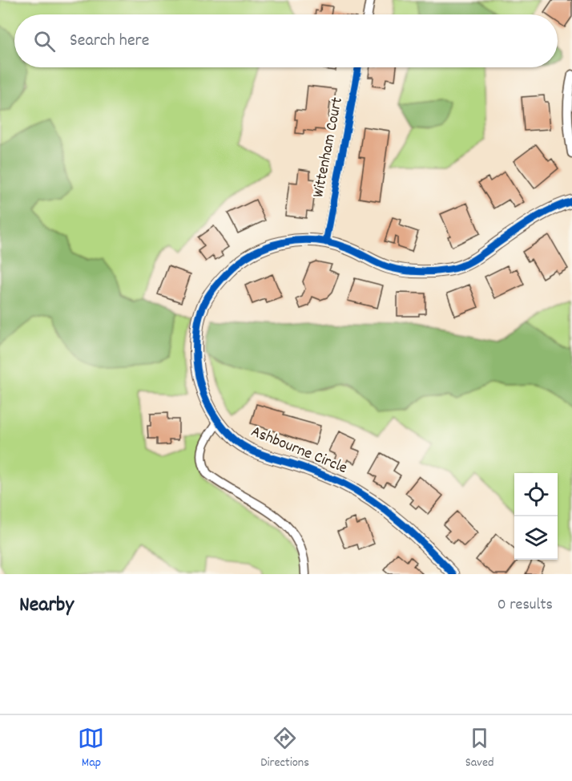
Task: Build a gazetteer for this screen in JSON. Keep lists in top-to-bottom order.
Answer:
{
  "streets": {
    "street": ["Wittenham Court", "Ashbourne Circle"]
  },
  "crossings": [
    ["Wittenham Court", "Ashbourne Circle"]
  ],
  "page": {
    "search": "Search here",
    "heading": ["Nearby", "0 results"],
    "nav": ["Map", "Directions", "Saved"]
  }
}
